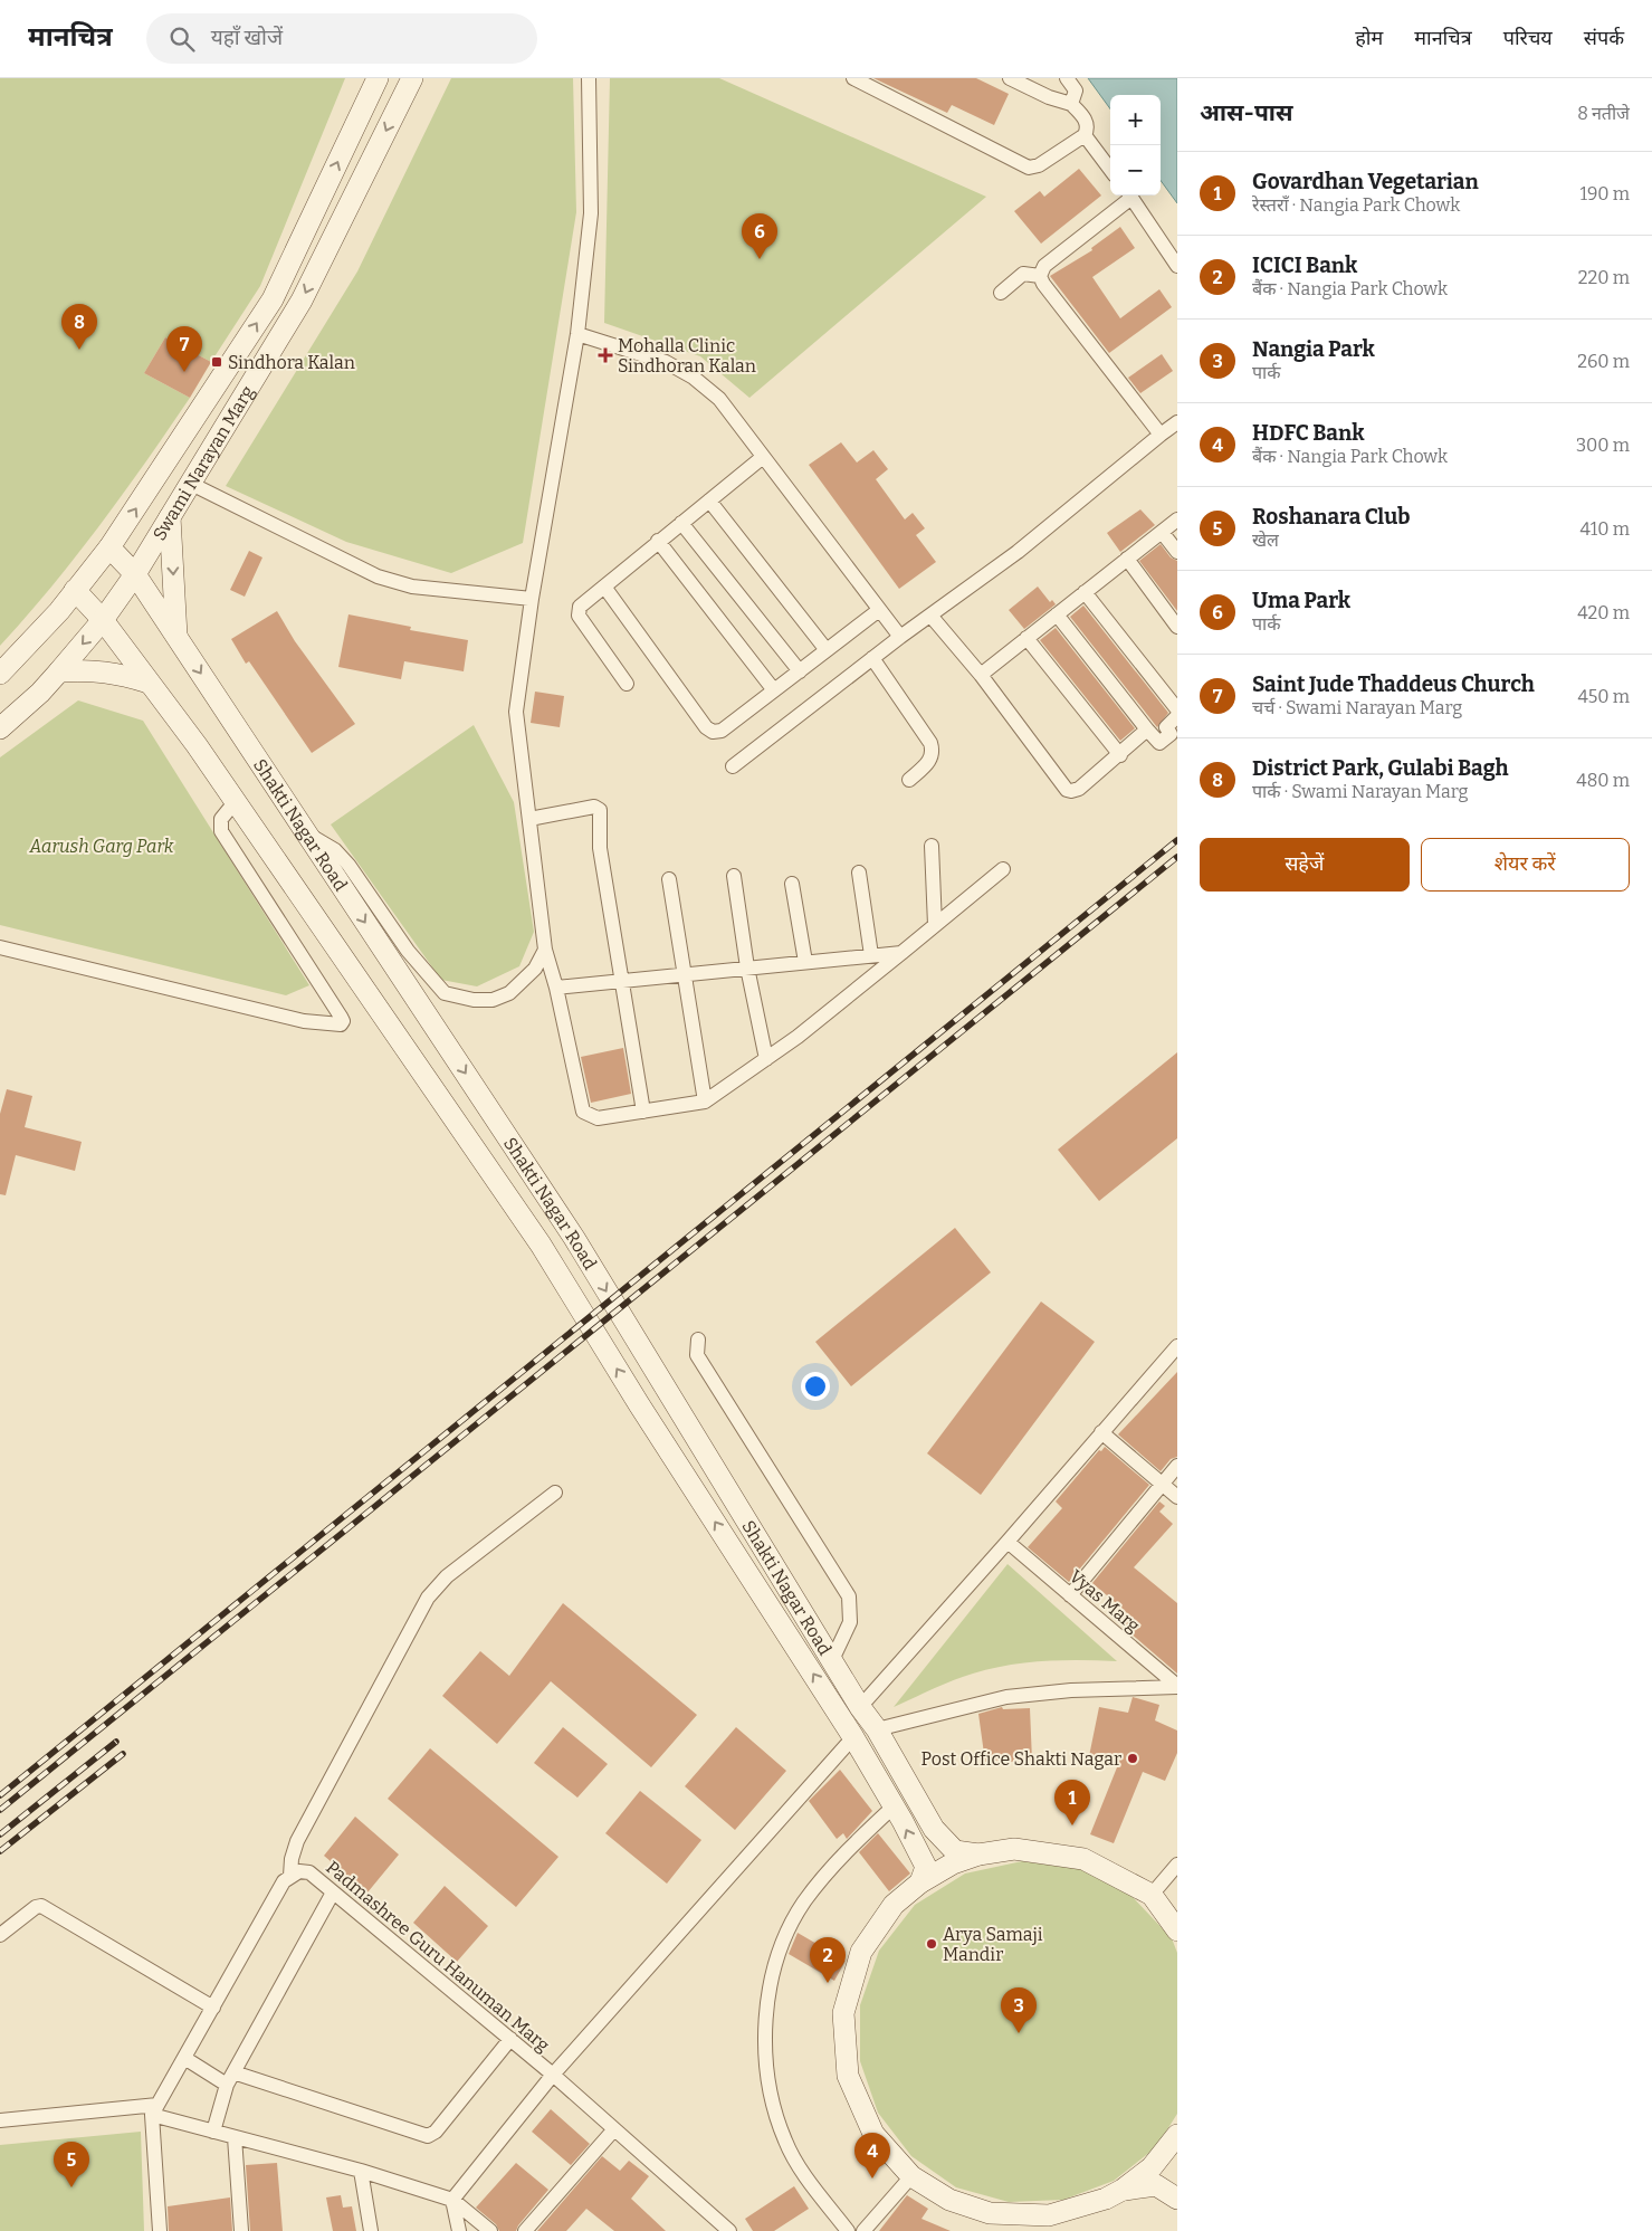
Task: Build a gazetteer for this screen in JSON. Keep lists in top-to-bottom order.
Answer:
{
  "streets": {
    "street": [
      "Swami Narayan Marg",
      "Shakti Nagar Road",
      "Vyas Marg",
      "Padmashree Guru Hanuman Marg"
    ]
  },
  "crossings": [
    ["Swami Narayan Marg", "Shakti Nagar Road"]
  ],
  "parks": ["Aarush Garg Park"],
  "places": {
    "health": ["Mohalla Clinic Sindhoran Kalan"],
    "transit": ["Sindhora Kalan"],
    "other": ["Post Office Shakti Nagar", "Arya Samaji Mandir"]
  },
  "page": {
    "header": "मानचित्र",
    "search": "यहाँ खोजें",
    "nav": [
      "होम",
      "मानचित्र",
      "परिचय",
      "संपर्क"
    ],
    "heading": ["आस-पास", "8 नतीजे"],
    "map_buttons": ["+", "−"],
    "list": [
      {
        "mark": "1",
        "name": "Govardhan Vegetarian",
        "note": "रेस्तराँ · Nangia Park Chowk",
        "value": "190 m"
      },
      {
        "mark": "2",
        "name": "ICICI Bank",
        "note": "बैंक · Nangia Park Chowk",
        "value": "220 m"
      },
      {
        "mark": "3",
        "name": "Nangia Park",
        "note": "पार्क",
        "value": "260 m"
      },
      {
        "mark": "4",
        "name": "HDFC Bank",
        "note": "बैंक · Nangia Park Chowk",
        "value": "300 m"
      },
      {
        "mark": "5",
        "name": "Roshanara Club",
        "note": "खेल",
        "value": "410 m"
      },
      {
        "mark": "6",
        "name": "Uma Park",
        "note": "पार्क",
        "value": "420 m"
      },
      {
        "mark": "7",
        "name": "Saint Jude Thaddeus Church",
        "note": "चर्च · Swami Narayan Marg",
        "value": "450 m"
      },
      {
        "mark": "8",
        "name": "District Park, Gulabi Bagh",
        "note": "पार्क · Swami Narayan Marg",
        "value": "480 m"
      }
    ],
    "pins": [
      "6",
      "8",
      "7",
      "1",
      "2",
      "3",
      "4",
      "5"
    ],
    "buttons": ["सहेजें", "शेयर करें"]
  }
}
